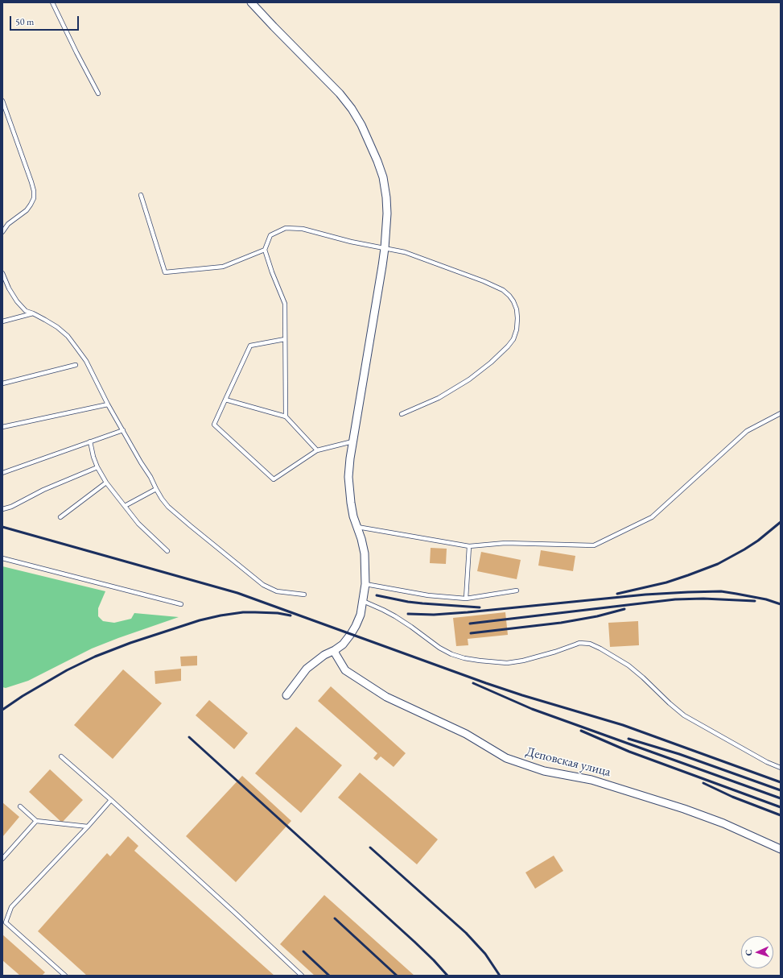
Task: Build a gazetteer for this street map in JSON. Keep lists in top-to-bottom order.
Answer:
{
  "streets": {
    "street": ["Деповская улица"]
  },
  "scale_bar": "50 m",
  "north": "left"
}
